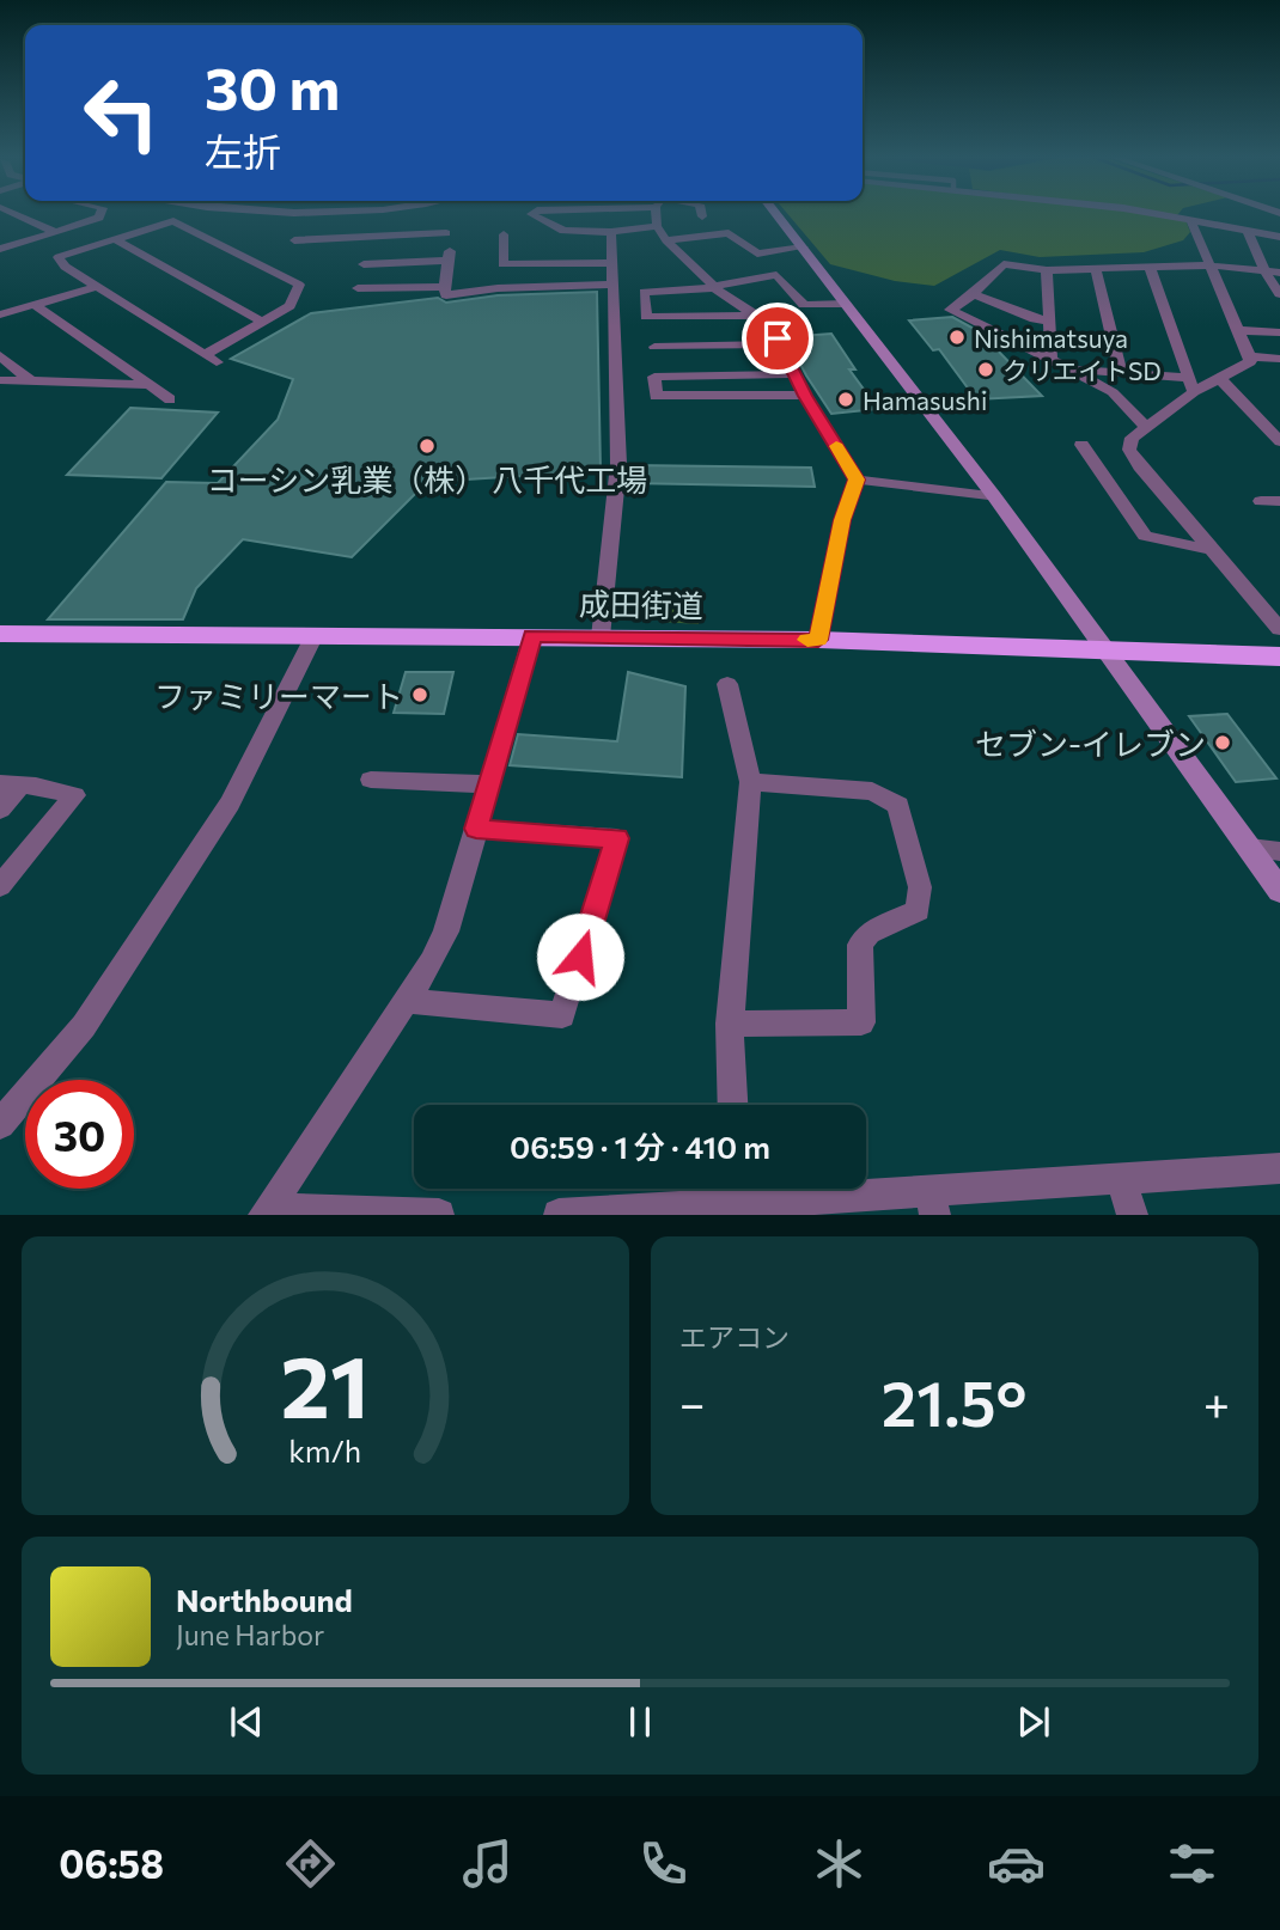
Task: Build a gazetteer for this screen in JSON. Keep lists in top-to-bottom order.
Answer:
{
  "streets": {
    "highway": ["成田街道"]
  },
  "places": [
    "Nishimatsuya",
    "クリエイトSD",
    "Hamasushi",
    "コーシン乳業（株） 八千代工場",
    "ファミリーマート",
    "セブン-イレブン"
  ],
  "page": {
    "turn": ["30 m", "左折"],
    "limit": "30",
    "trip": "06:59 · 1 分 · 410 m",
    "tile": "エアコン",
    "heat": ["−", "21.5°", "+"],
    "song": ["Northbound", "June Harbor"],
    "tabs": "06:58",
    "gauge": ["21", "km/h"]
  }
}
